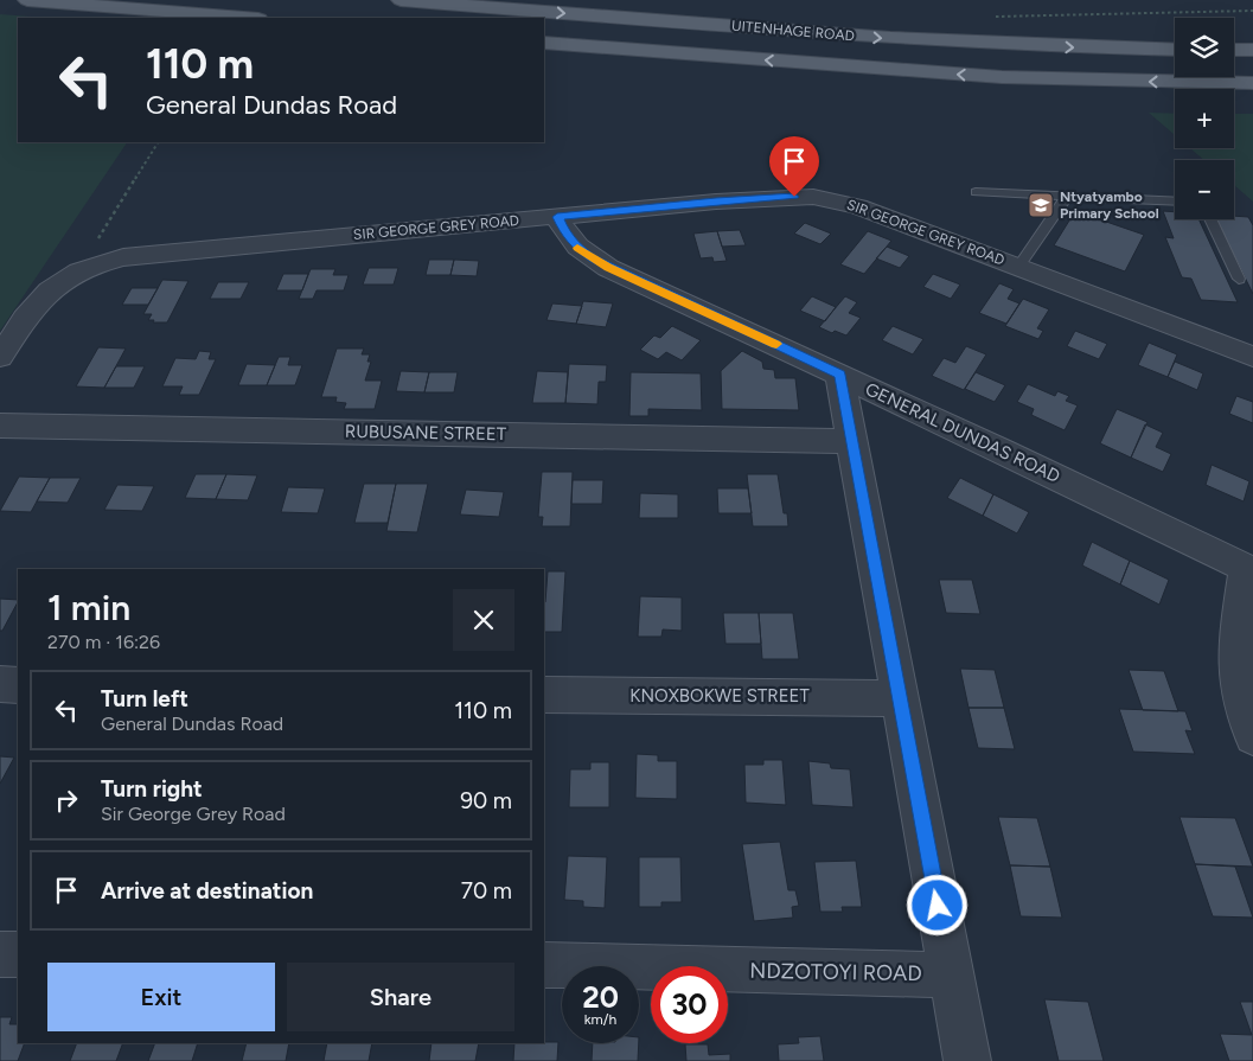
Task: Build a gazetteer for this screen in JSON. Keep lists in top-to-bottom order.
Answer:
{
  "streets": {
    "main road": ["UITENHAGE ROAD"],
    "street": [
      "SIR GEORGE GREY ROAD",
      "RUBUSANE STREET",
      "GENERAL DUNDAS ROAD",
      "KNOXBOKWE STREET",
      "NDZOTOYI ROAD"
    ]
  },
  "crossings": [
    ["SIR GEORGE GREY ROAD", "GENERAL DUNDAS ROAD"]
  ],
  "places": {
    "school or university": ["Ntyatyambo Primary School"]
  },
  "page": {
    "map_buttons": ["+", "−"],
    "turn": ["110 m", "General Dundas Road"],
    "heading": ["1 min", "270 m · 16:26"],
    "list": [
      {
        "name": "Turn left",
        "note": "General Dundas Road",
        "value": "110 m"
      },
      {
        "name": "Turn right",
        "note": "Sir George Grey Road",
        "value": "90 m"
      },
      {
        "name": "Arrive at destination",
        "value": "70 m"
      }
    ],
    "buttons": ["Exit", "Share"],
    "speed": "20 km/h",
    "limit": "30"
  }
}
